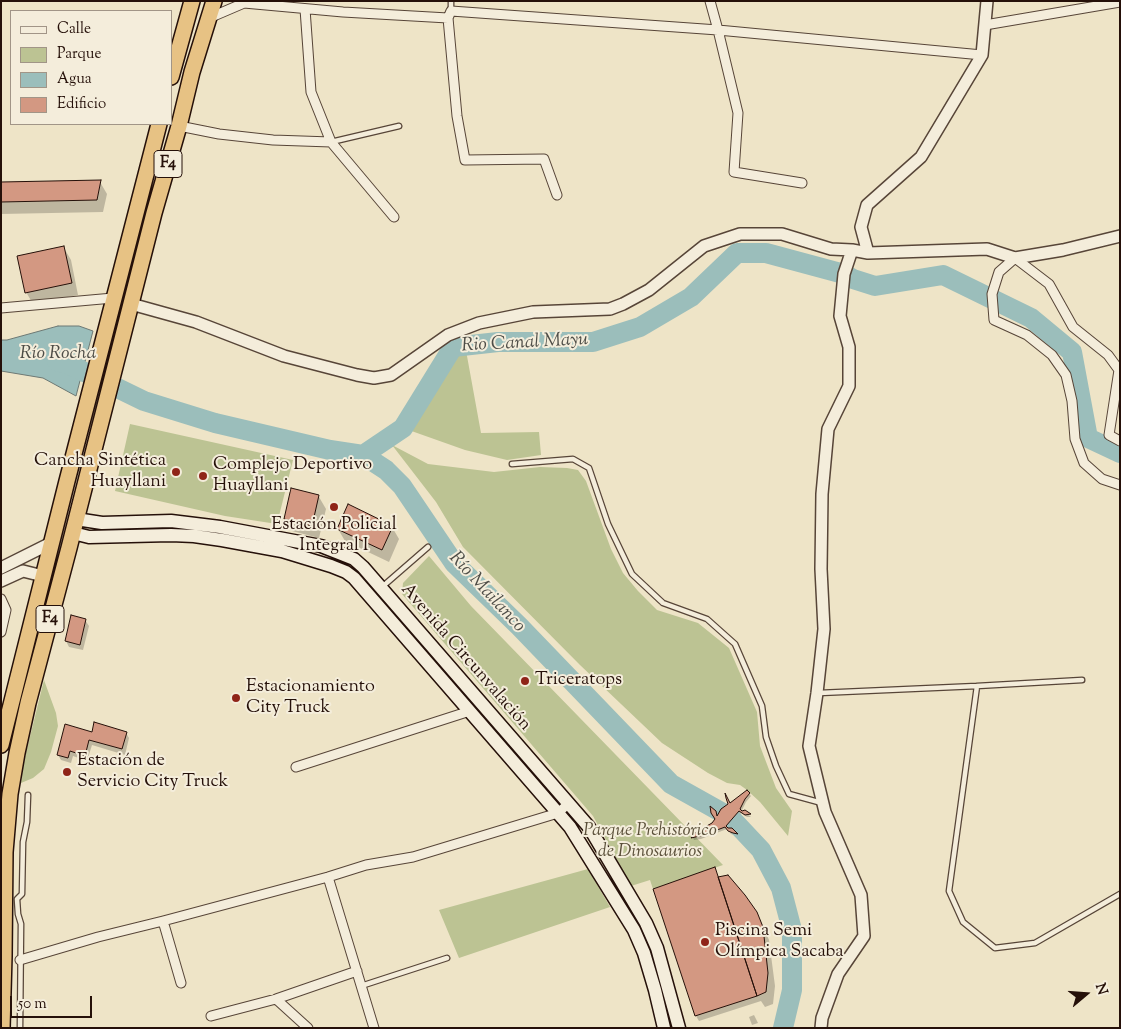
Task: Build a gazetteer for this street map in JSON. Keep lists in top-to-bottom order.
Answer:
{
  "streets": {
    "highway": ["F4"],
    "main road": ["Avenida Circunvalación"]
  },
  "crossings": [
    ["F4", "Avenida Circunvalación"]
  ],
  "water": ["Rio Canal Mayu", "Río Rocha", "Río Mailanco"],
  "parks": ["Parque Prehistórico de Dinosaurios"],
  "places": [
    "Cancha Sintética Huayllani",
    "Complejo Deportivo Huayllani",
    "Estación Policial Integral I",
    "Triceratops",
    "Estacionamiento City Truck",
    "Estación de Servicio City Truck",
    "Piscina Semi Olímpica Sacaba"
  ],
  "legend": [
    "Calle",
    "Parque",
    "Agua",
    "Edificio"
  ],
  "scale_bar": "50 m",
  "north": "right"
}
